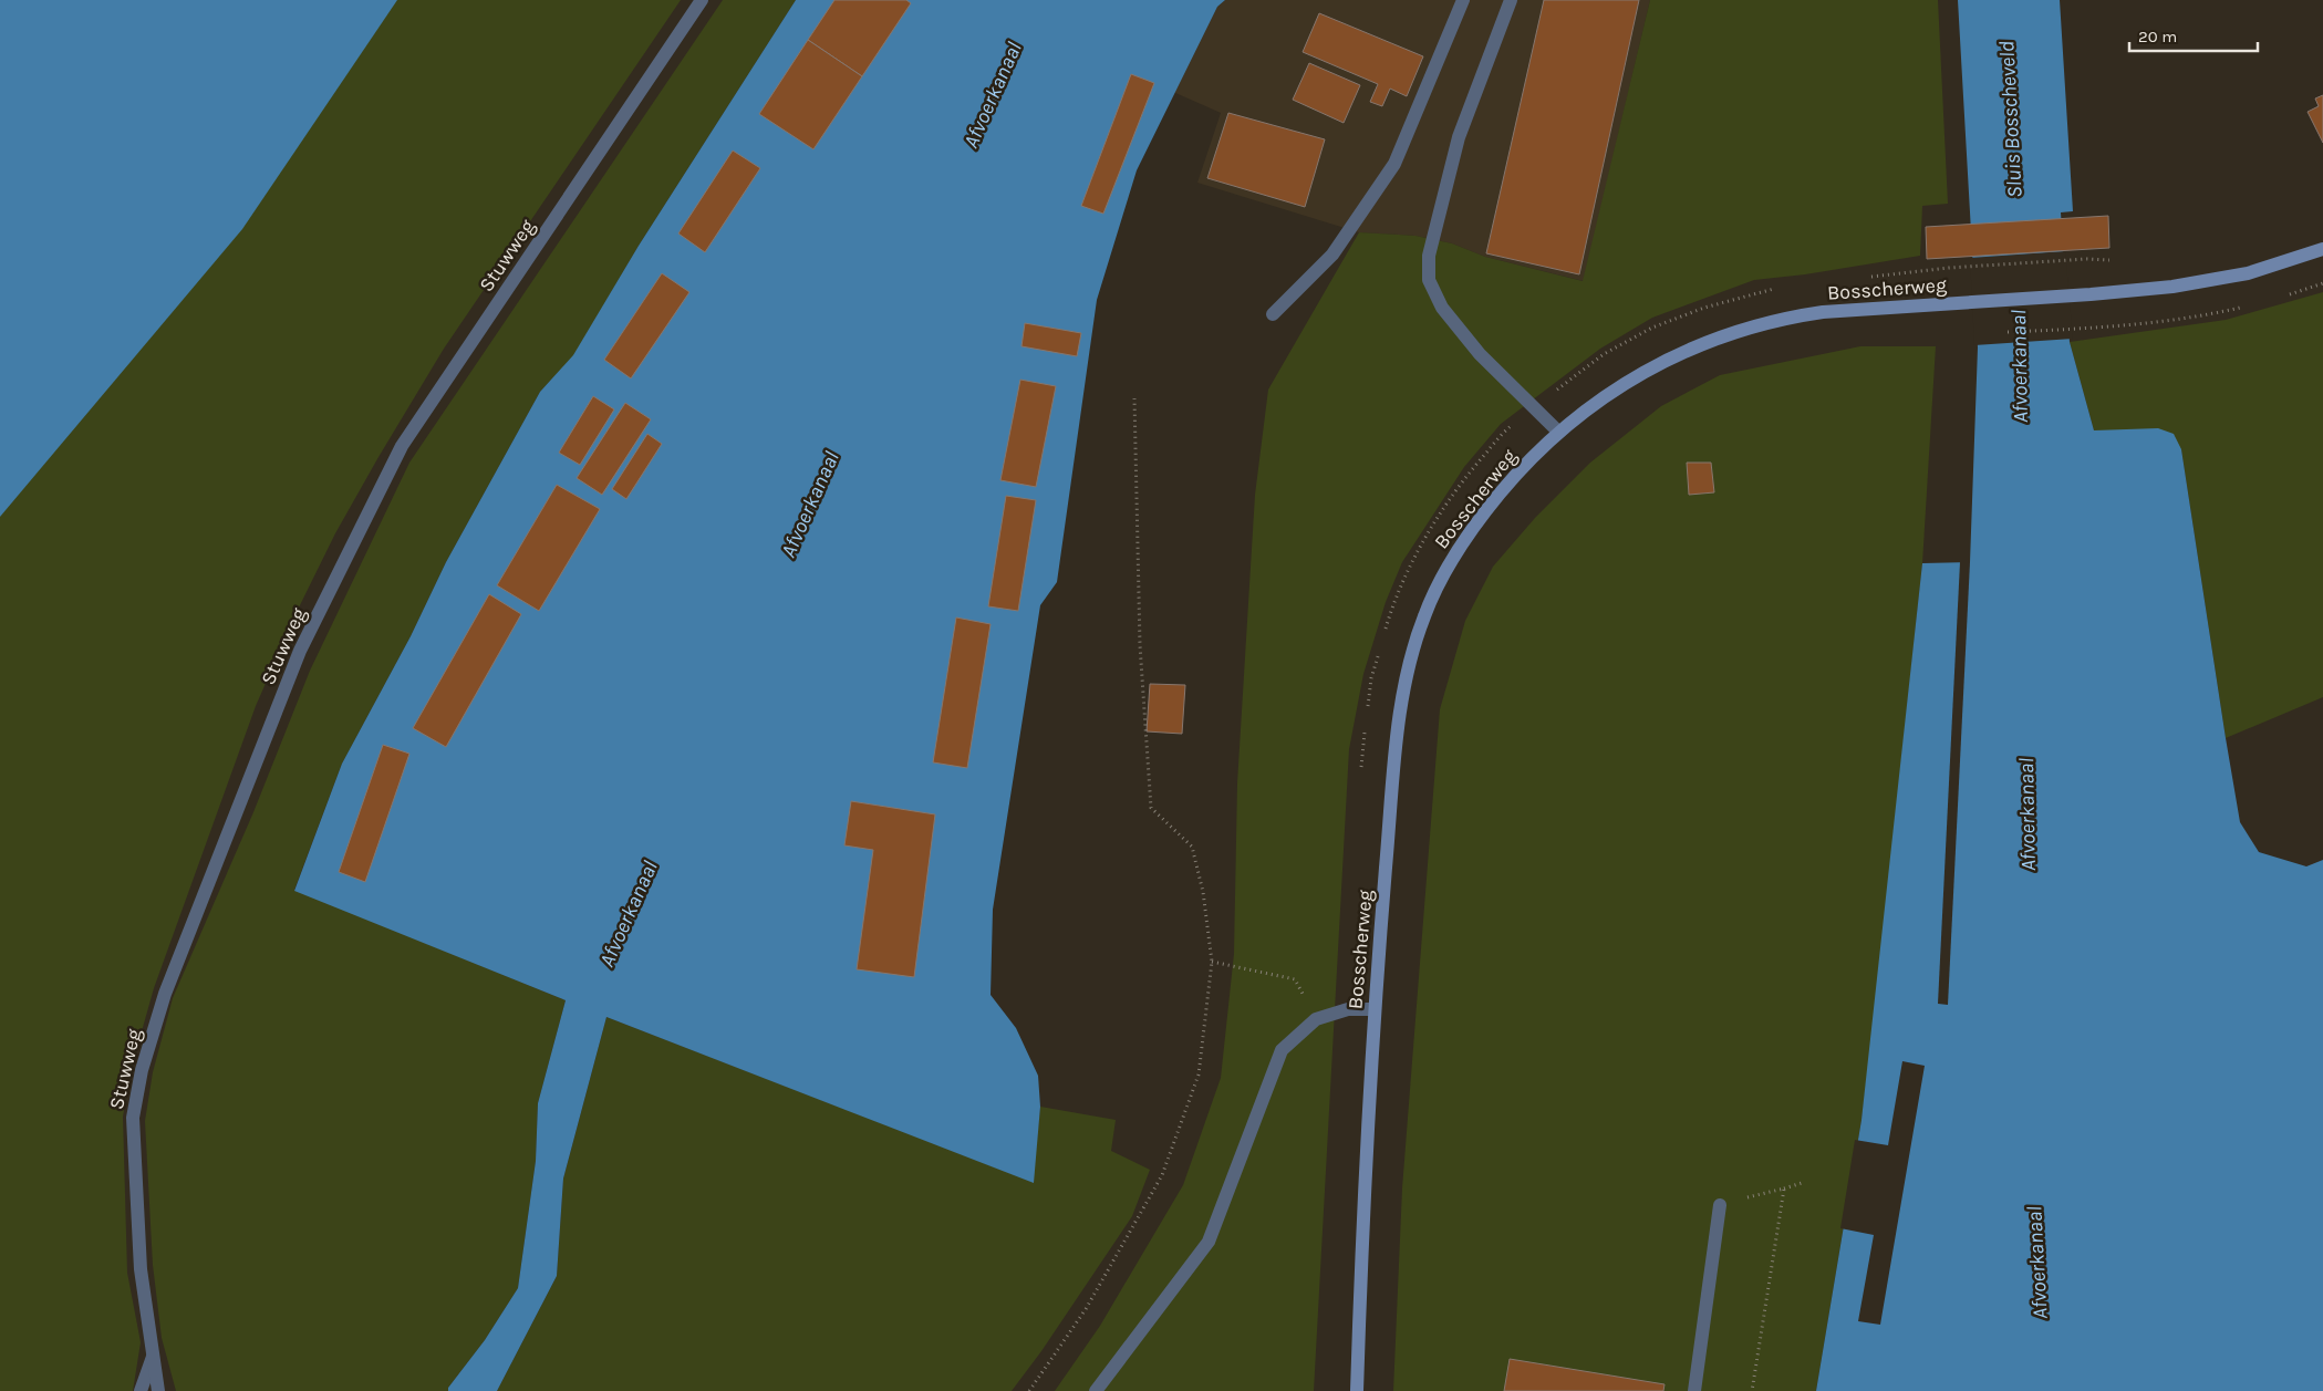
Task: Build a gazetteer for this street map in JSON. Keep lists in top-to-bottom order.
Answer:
{
  "streets": {
    "street": ["Stuwweg", "Bosscherweg"]
  },
  "water": ["Afvoerkanaal", "Sluis Bosscheveld"],
  "scale_bar": "20 m"
}
